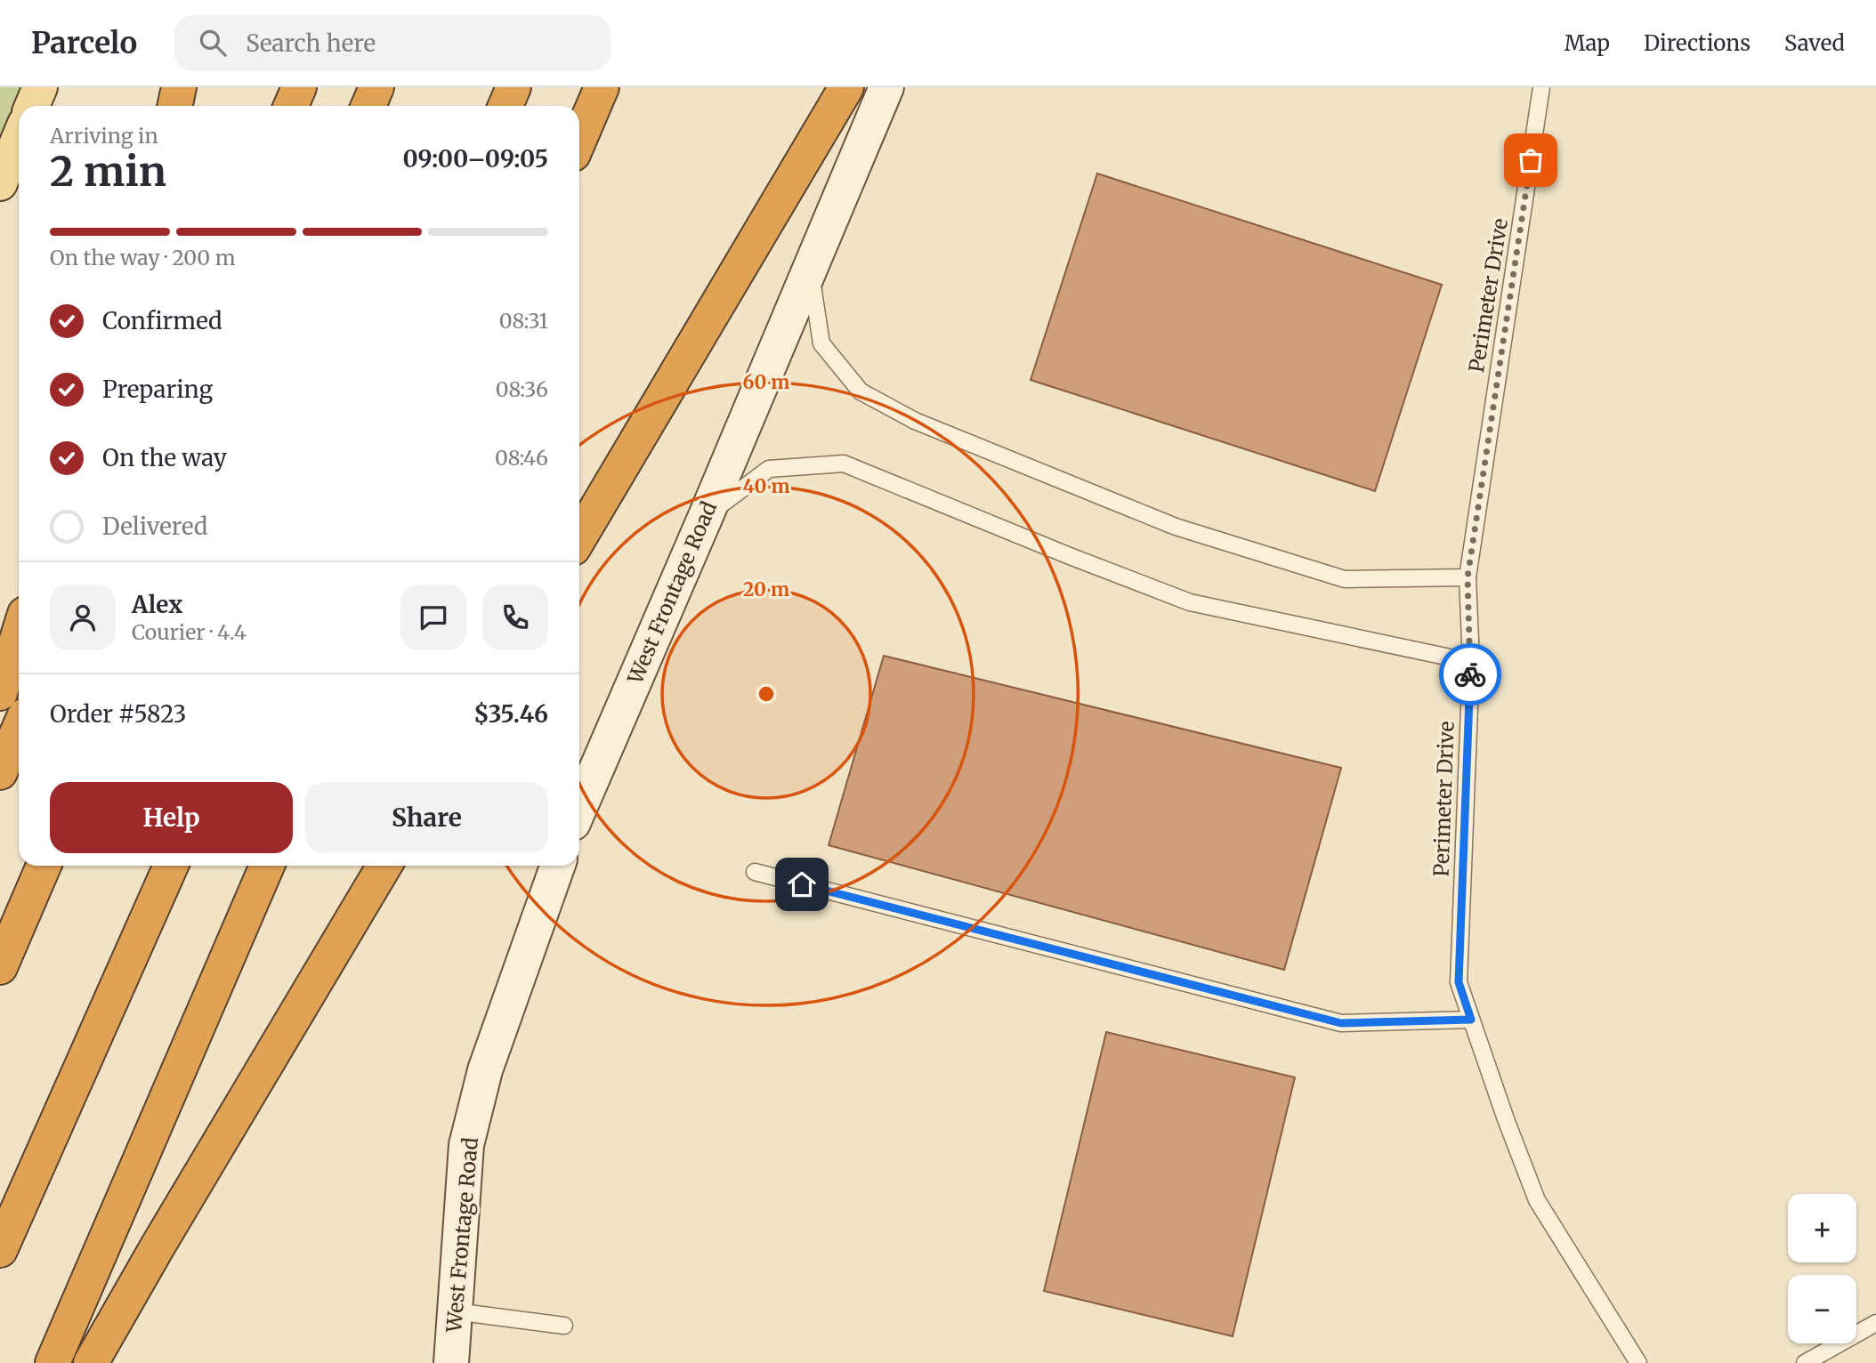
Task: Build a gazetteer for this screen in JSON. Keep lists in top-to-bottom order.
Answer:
{
  "streets": {
    "street": ["West Frontage Road"],
    "lane": ["Perimeter Drive"]
  },
  "page": {
    "header": "Parcelo",
    "search": "Search here",
    "nav": ["Map", "Directions", "Saved"],
    "heading": ["2 min", "Arriving in", "09:00–09:05"],
    "panel": [
      "Alex",
      "Courier · 4.4",
      "Order #5823",
      "$35.46"
    ],
    "bar": "On the way · 200 m",
    "list": [
      ["Confirmed", "08:31"],
      ["Preparing", "08:36"],
      ["On the way", "08:46"],
      "Delivered"
    ],
    "buttons": ["Help", "Share"],
    "map_buttons": ["+", "−"]
  },
  "rings": ["60 m", "40 m", "20 m"]
}
